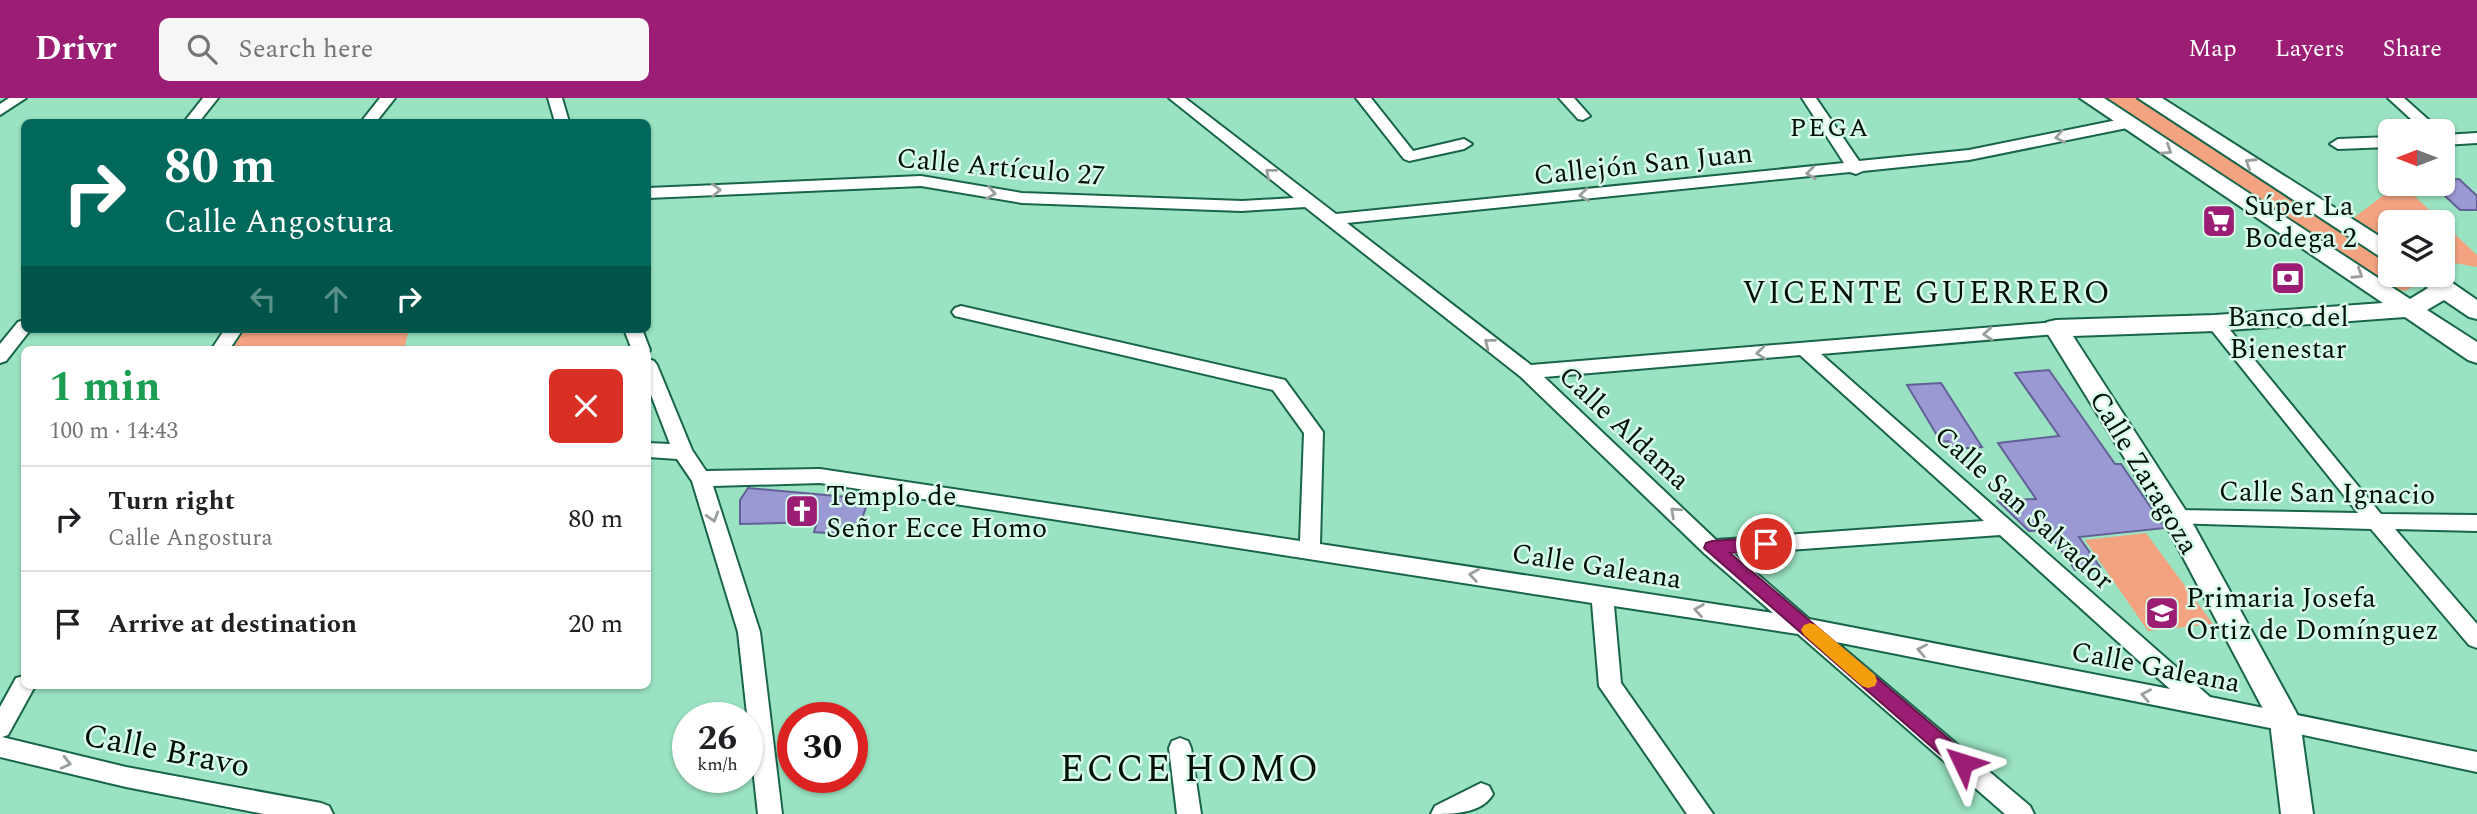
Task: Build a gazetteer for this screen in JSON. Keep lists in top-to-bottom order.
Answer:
{
  "streets": {
    "street": [
      "Callejón San Juan",
      "Calle Artículo 27",
      "Calle Aldama",
      "Calle Zaragoza",
      "Calle San Ignacio",
      "Calle San Salvador",
      "Calle Galeana",
      "Calle Bravo"
    ]
  },
  "crossings": [
    ["Callejón San Juan", "Calle Aldama"],
    ["Calle Artículo 27", "Calle Aldama"],
    ["Calle Aldama", "Calle Galeana"],
    ["Calle Zaragoza", "Calle San Ignacio"],
    ["Calle Zaragoza", "Calle Galeana"],
    ["Calle San Salvador", "Calle Galeana"]
  ],
  "one_way": ["Calle Artículo 27", "Calle Aldama", "Calle Bravo"],
  "districts": ["PEGA", "VICENTE GUERRERO", "ECCE HOMO"],
  "places": {
    "supermarket": ["Súper La Bodega 2"],
    "bank": ["Banco del Bienestar"],
    "church": ["Templo de Señor Ecce Homo"],
    "school or university": ["Primaria Josefa Ortiz de Domínguez"]
  },
  "north": "left",
  "page": {
    "header": "Drivr",
    "search": "Search here",
    "nav": ["Map", "Layers", "Share"],
    "turn": ["80 m", "Calle Angostura"],
    "heading": ["1 min", "100 m · 14:43"],
    "list": [
      {
        "name": "Turn right",
        "note": "Calle Angostura",
        "value": "80 m"
      },
      {
        "name": "Arrive at destination",
        "value": "20 m"
      }
    ],
    "speed": "26 km/h",
    "limit": "30"
  }
}
